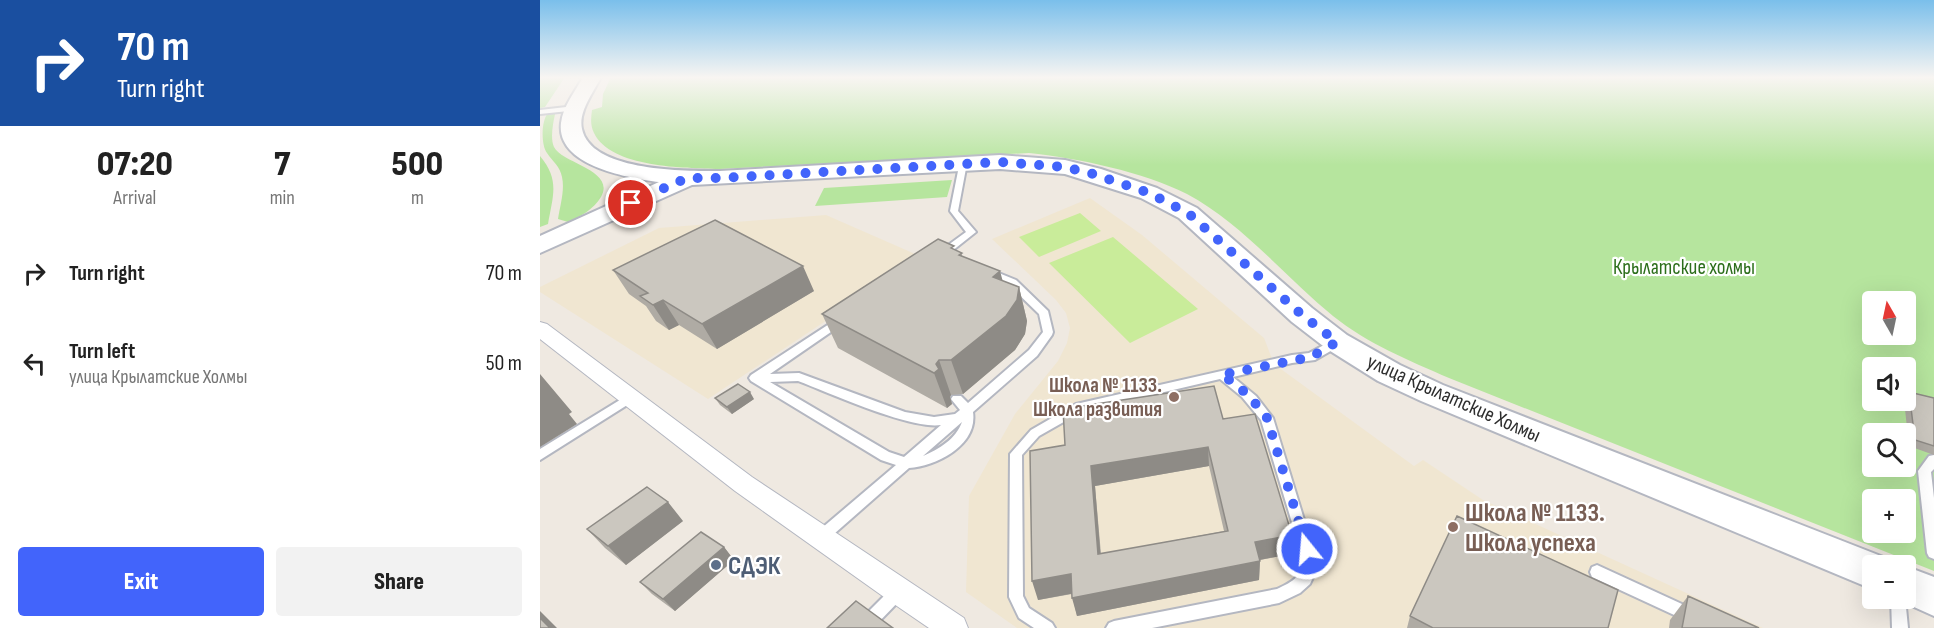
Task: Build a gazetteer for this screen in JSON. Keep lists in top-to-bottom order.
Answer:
{
  "streets": {
    "street": ["улица Крылатские Холмы"]
  },
  "parks": ["Крылатские холмы"],
  "places": ["Школа № 1133. Школа развития", "Школа № 1133. Школа успеха", "СДЭК"],
  "north": "top",
  "page": {
    "turn": ["70 m", "Turn right"],
    "eta": [
      "07:20",
      "Arrival",
      "7",
      "min",
      "500",
      "m"
    ],
    "list": [
      {
        "name": "Turn right",
        "value": "70 m"
      },
      {
        "name": "Turn left",
        "note": "улица Крылатские Холмы",
        "value": "50 m"
      }
    ],
    "map_buttons": ["+", "−"],
    "buttons": ["Exit", "Share"]
  }
}
